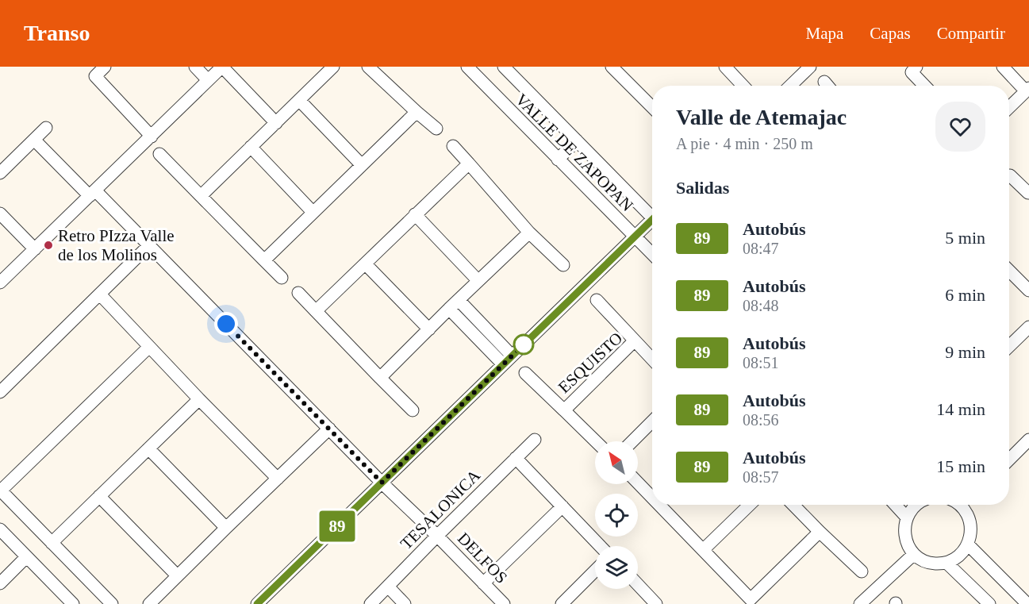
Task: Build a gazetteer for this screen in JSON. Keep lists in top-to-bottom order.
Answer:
{
  "streets": {
    "street": [
      "VALLE DE ZAPOPAN",
      "ESQUISTO",
      "TESALONICA",
      "DELFOS"
    ]
  },
  "crossings": [
    ["TESALONICA", "DELFOS"]
  ],
  "places": ["Retro PIzza Valle de los Molinos"],
  "lines": ["bus line 89"],
  "north": "top left",
  "page": {
    "header": "Transo",
    "nav": ["Mapa", "Capas", "Compartir"],
    "on_map": "89",
    "heading": [
      ["Valle de Atemajac", "A pie · 4 min · 250 m"],
      "Salidas"
    ],
    "list": [
      {
        "mark": "89",
        "name": "Autobús",
        "note": "08:47",
        "value": "5 min"
      },
      {
        "mark": "89",
        "name": "Autobús",
        "note": "08:48",
        "value": "6 min"
      },
      {
        "mark": "89",
        "name": "Autobús",
        "note": "08:51",
        "value": "9 min"
      },
      {
        "mark": "89",
        "name": "Autobús",
        "note": "08:56",
        "value": "14 min"
      },
      {
        "mark": "89",
        "name": "Autobús",
        "note": "08:57",
        "value": "15 min"
      }
    ]
  }
}
